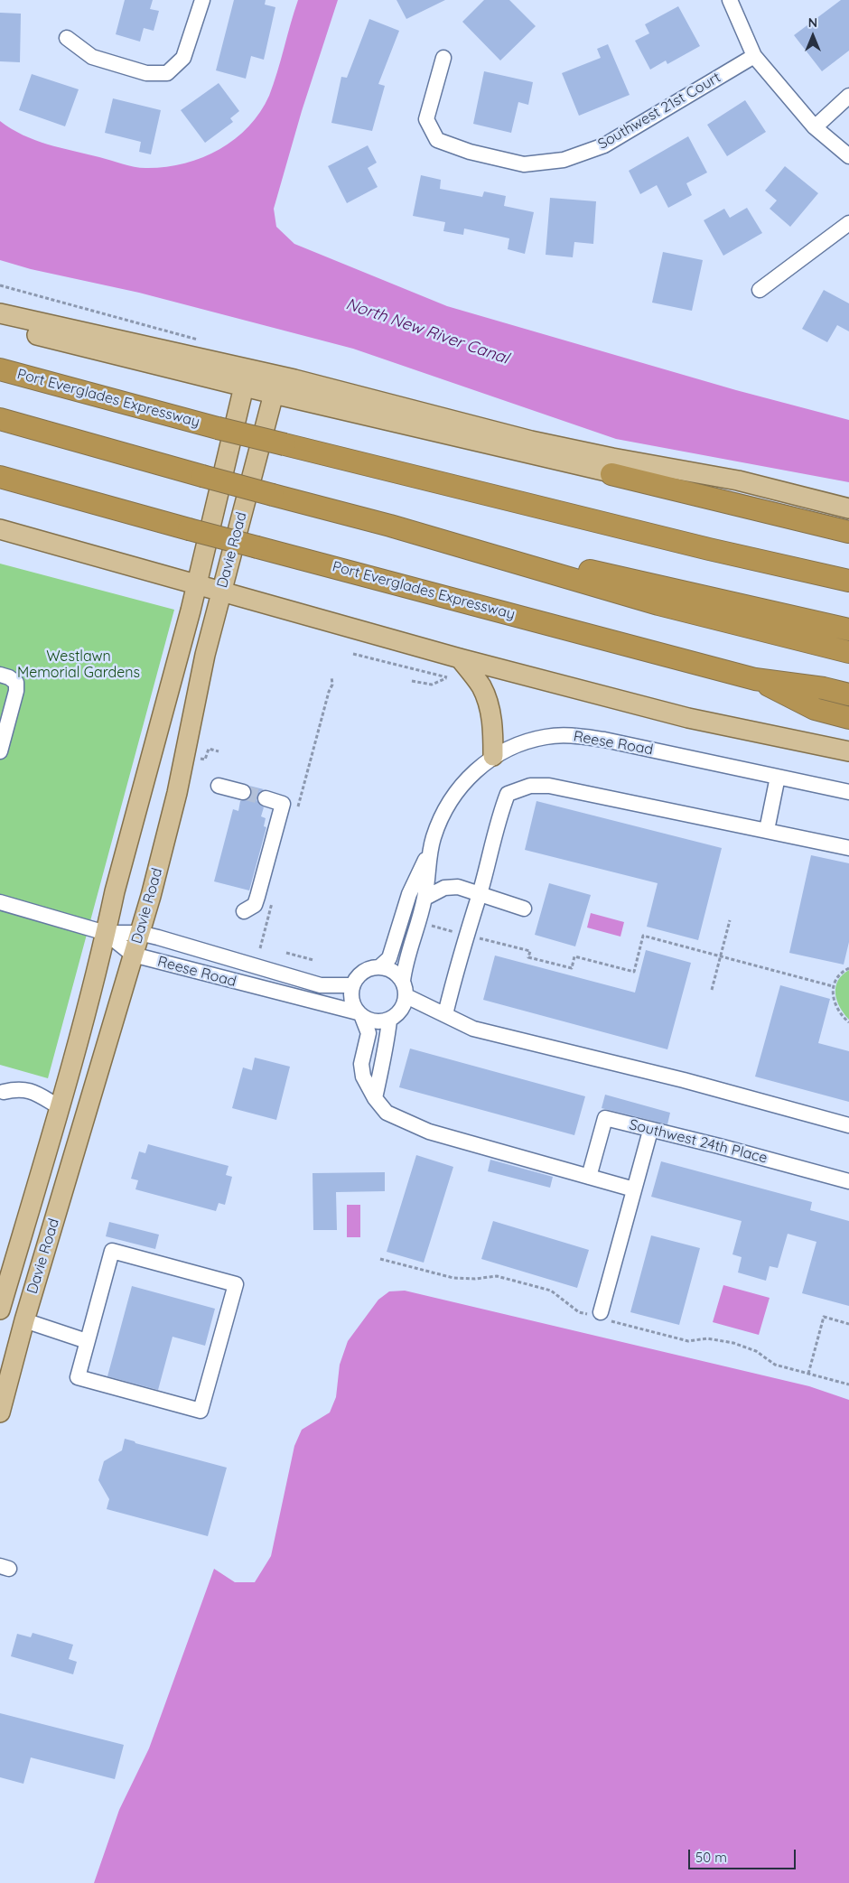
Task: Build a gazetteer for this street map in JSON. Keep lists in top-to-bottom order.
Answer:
{
  "streets": {
    "highway": ["Port Everglades Expressway"],
    "main road": ["Davie Road"],
    "street": ["Southwest 21st Court", "Reese Road", "Southwest 24th Place"]
  },
  "crossings": [
    ["Davie Road", "Reese Road"]
  ],
  "water": ["North New River Canal"],
  "parks": ["Westlawn Memorial Gardens"],
  "scale_bar": "50 m",
  "north": "top"
}
